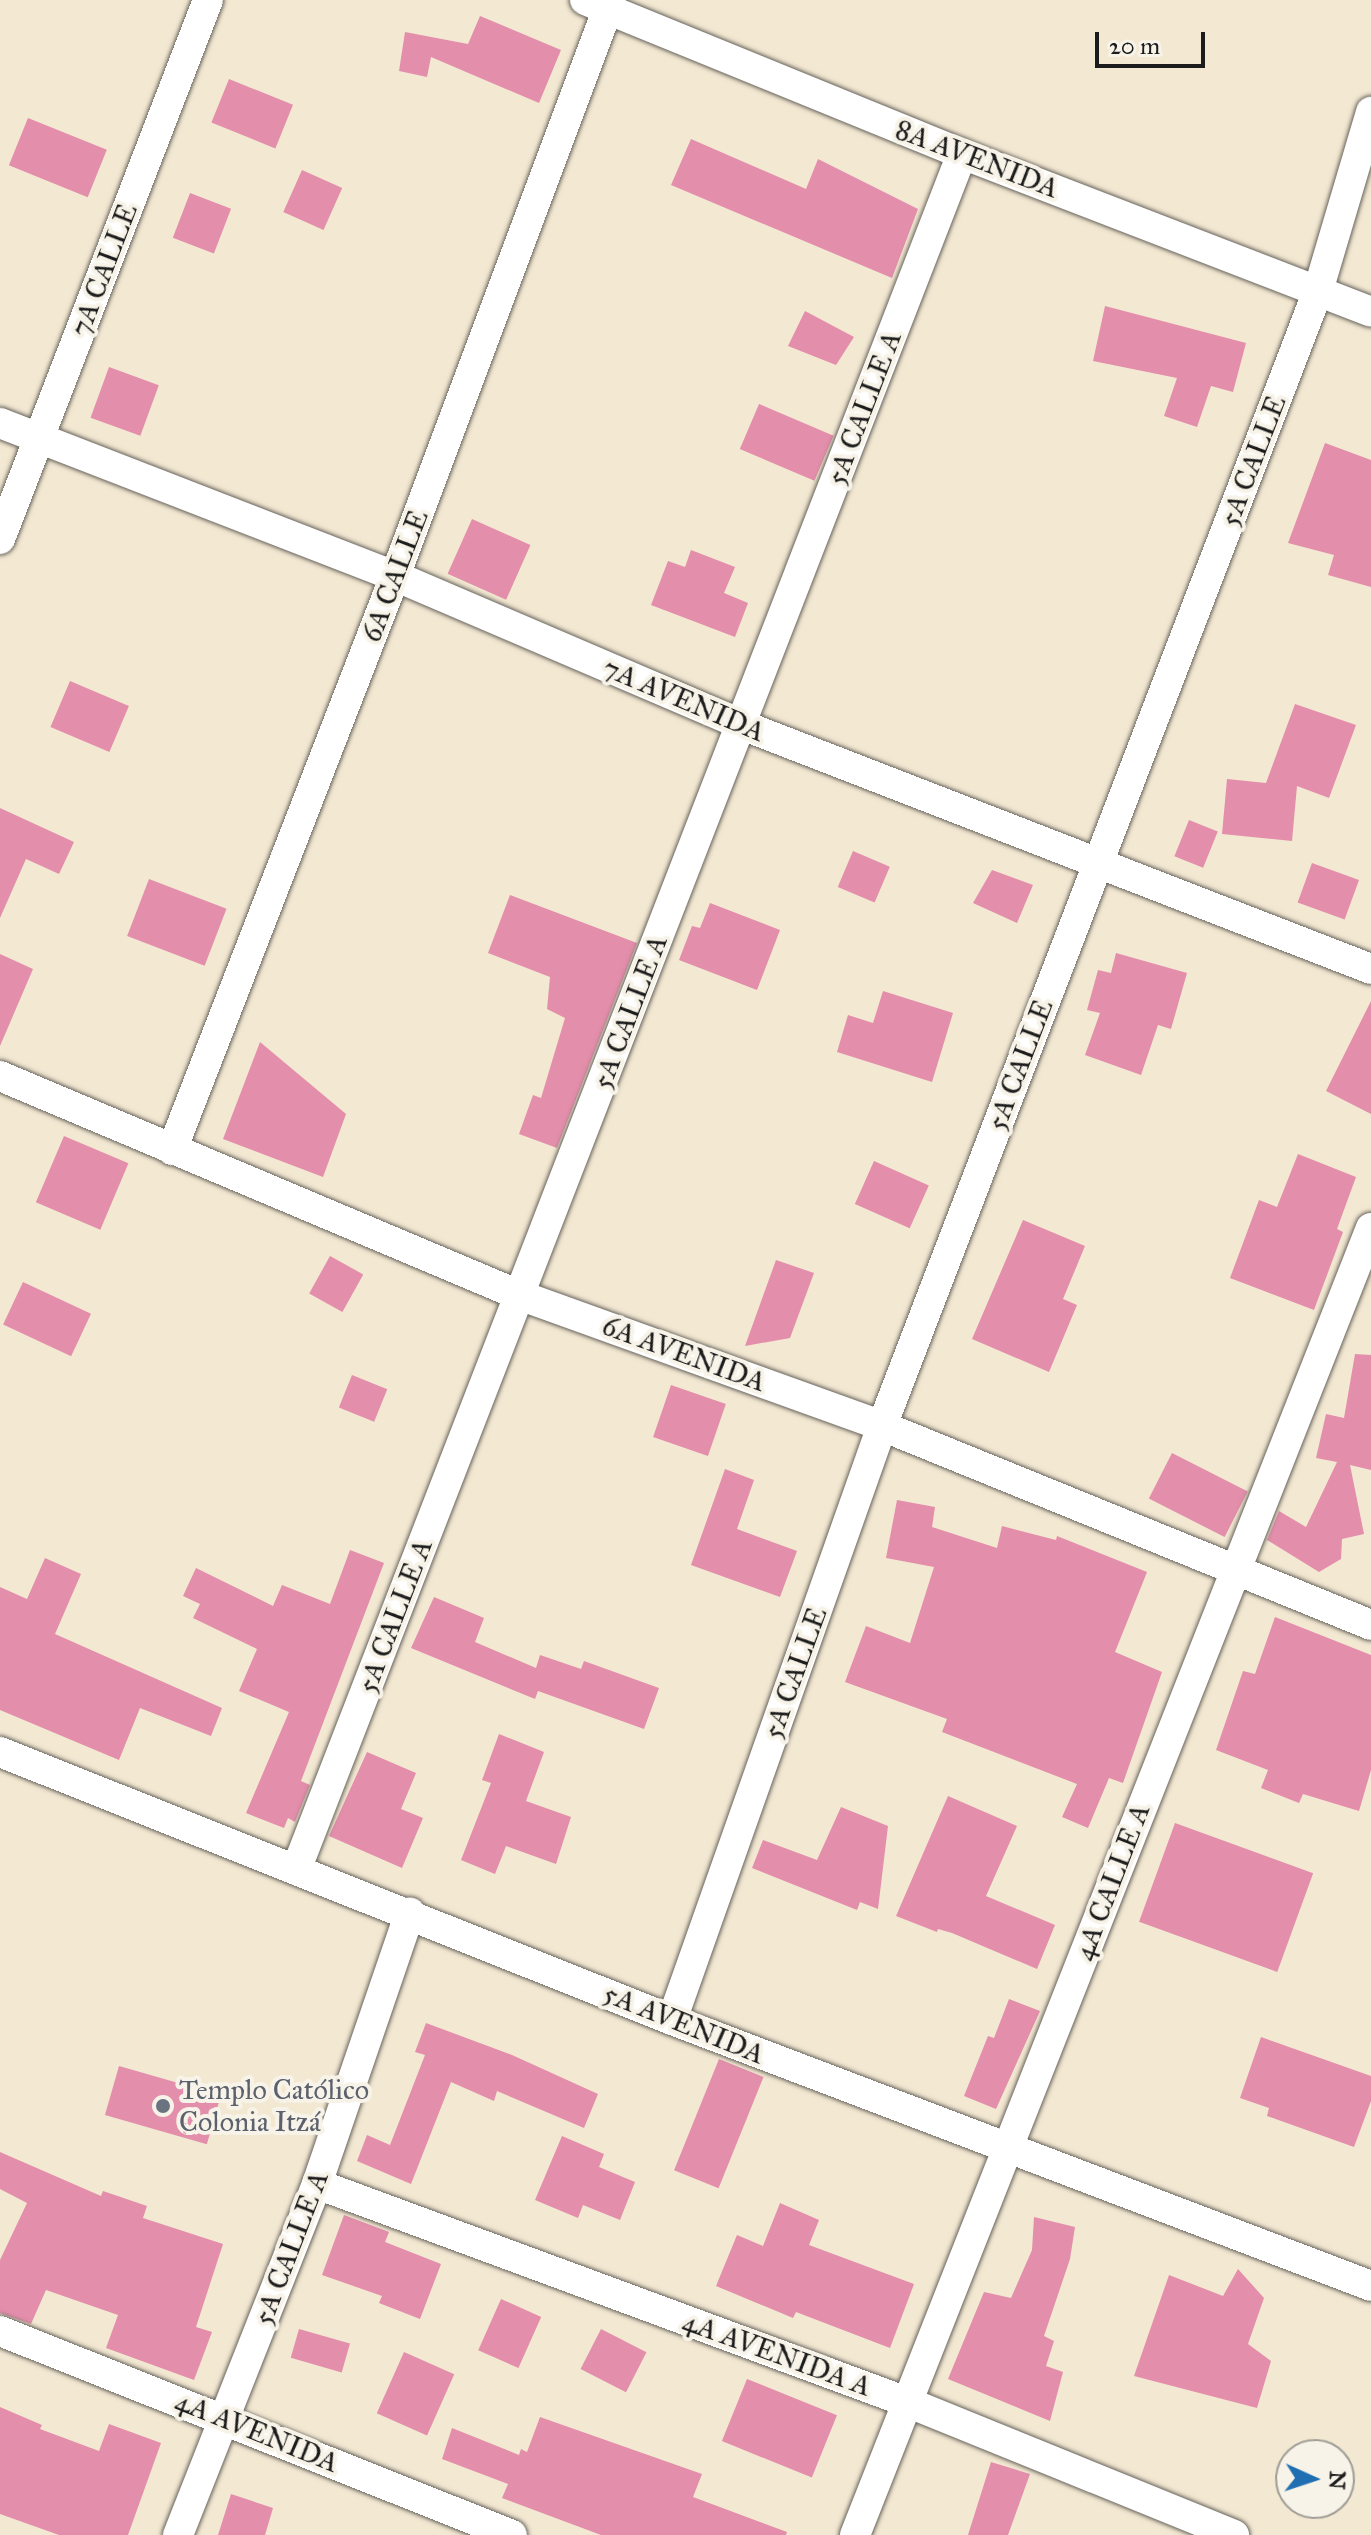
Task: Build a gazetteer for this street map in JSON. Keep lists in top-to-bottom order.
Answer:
{
  "streets": {
    "street": [
      "8A AVENIDA",
      "7A CALLE",
      "5A CALLE A",
      "5A CALLE",
      "6A CALLE",
      "7A AVENIDA",
      "6A AVENIDA",
      "4A CALLE A",
      "5A AVENIDA",
      "4A AVENIDA A",
      "4A AVENIDA"
    ]
  },
  "crossings": [
    ["8A AVENIDA", "5A CALLE A"],
    ["8A AVENIDA", "5A CALLE"],
    ["8A AVENIDA", "6A CALLE"],
    ["7A CALLE", "7A AVENIDA"],
    ["5A CALLE A", "7A AVENIDA"],
    ["5A CALLE A", "6A AVENIDA"],
    ["5A CALLE A", "5A AVENIDA"],
    ["5A CALLE A", "4A AVENIDA A"],
    ["5A CALLE A", "4A AVENIDA"],
    ["5A CALLE", "7A AVENIDA"],
    ["5A CALLE", "6A AVENIDA"],
    ["5A CALLE", "5A AVENIDA"],
    ["6A CALLE", "7A AVENIDA"],
    ["6A CALLE", "6A AVENIDA"],
    ["6A AVENIDA", "4A CALLE A"],
    ["4A CALLE A", "5A AVENIDA"],
    ["4A CALLE A", "4A AVENIDA A"]
  ],
  "places": ["Templo Católico Colonia Itzá"],
  "scale_bar": "20 m",
  "north": "right"
}
